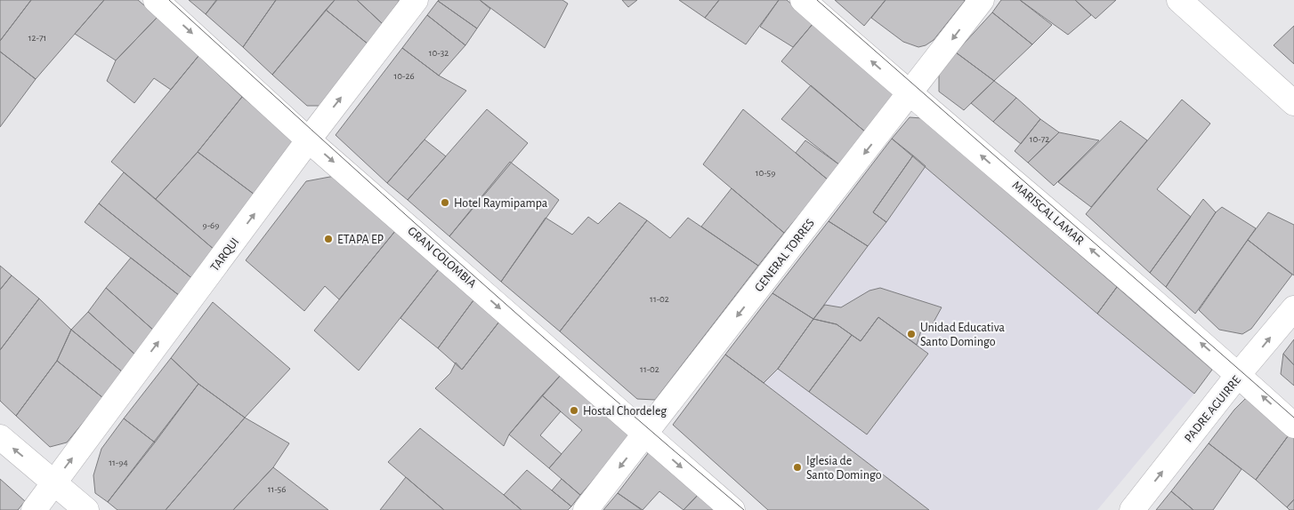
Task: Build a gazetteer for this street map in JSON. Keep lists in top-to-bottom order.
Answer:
{
  "streets": {
    "street": [
      "MARISCAL LAMAR",
      "TARQUI",
      "GENERAL TORRES",
      "GRAN COLOMBIA",
      "PADRE AGUIRRE"
    ]
  },
  "crossings": [
    ["MARISCAL LAMAR", "GENERAL TORRES"],
    ["MARISCAL LAMAR", "PADRE AGUIRRE"],
    ["TARQUI", "GRAN COLOMBIA"],
    ["GENERAL TORRES", "GRAN COLOMBIA"]
  ],
  "one_way": [
    "MARISCAL LAMAR",
    "TARQUI",
    "GENERAL TORRES",
    "GRAN COLOMBIA",
    "PADRE AGUIRRE"
  ],
  "places": [
    "Hotel Raymipampa",
    "ETAPA EP",
    "Unidad Educativa Santo Domingo",
    "Hostal Chordeleg",
    "Iglesia de Santo Domingo"
  ],
  "house_numbers": [
    "12-71",
    "10-32",
    "10-26",
    "10-72",
    "10-59",
    "9-69",
    "11-02",
    "11-02",
    "11-94",
    "11-56"
  ]
}
